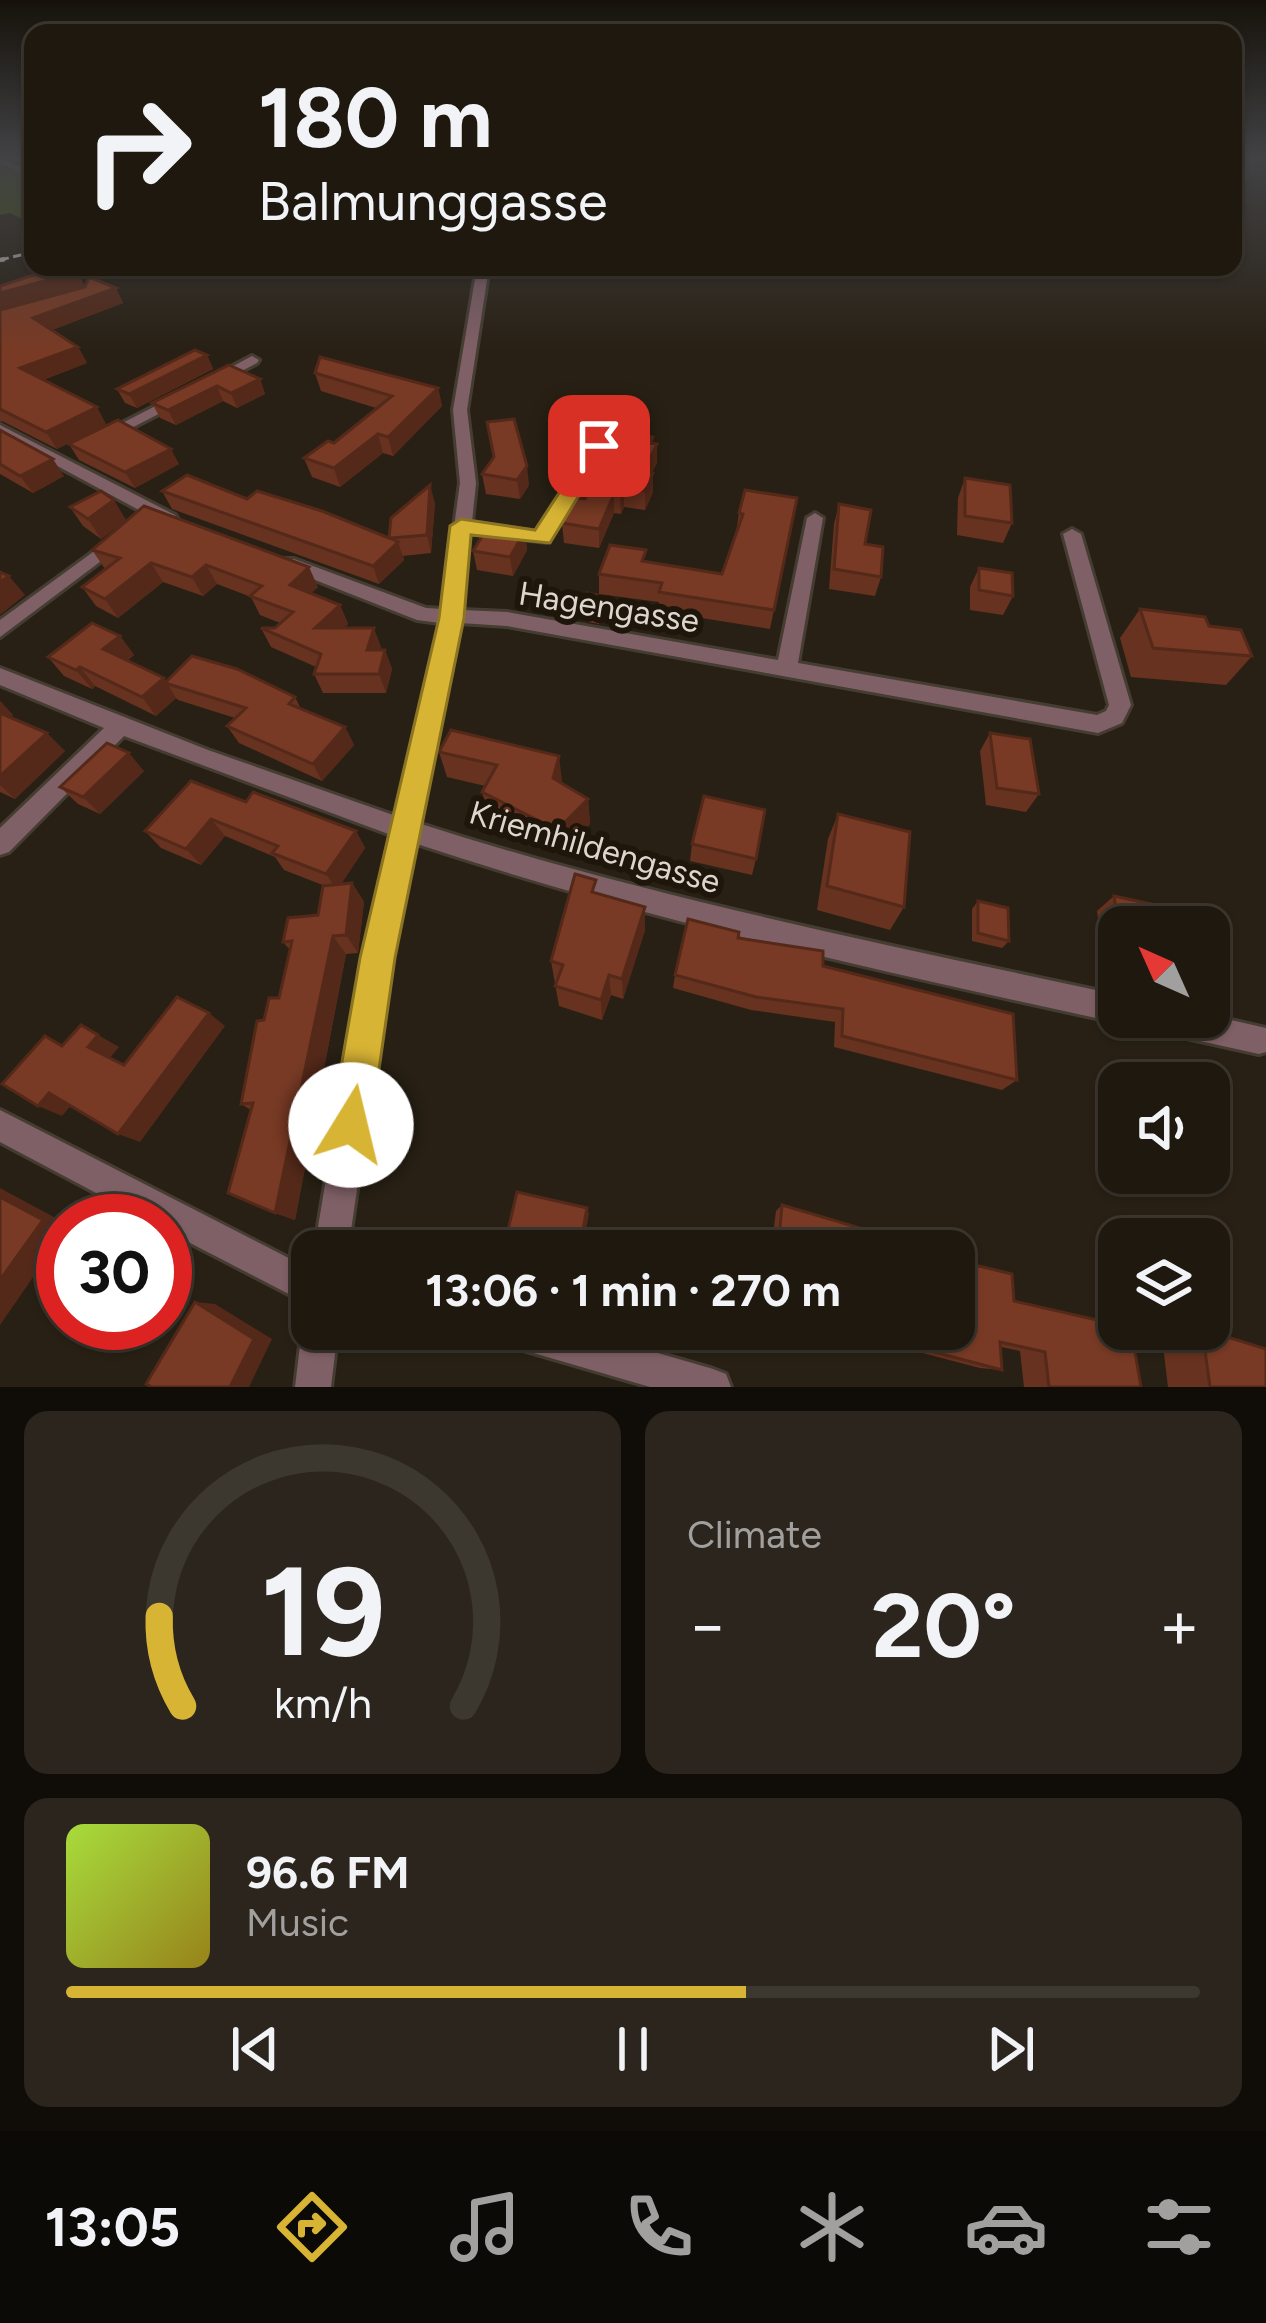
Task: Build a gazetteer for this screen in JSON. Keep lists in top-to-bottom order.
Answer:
{
  "streets": {
    "street": ["Hagengasse", "Kriemhildengasse"]
  },
  "north": "top left",
  "page": {
    "turn": ["180 m", "Balmunggasse"],
    "limit": "30",
    "trip": "13:06 · 1 min · 270 m",
    "tile": "Climate",
    "heat": ["−", "20°", "+"],
    "song": ["96.6 FM", "Music"],
    "tabs": "13:05",
    "gauge": ["19", "km/h"]
  }
}
